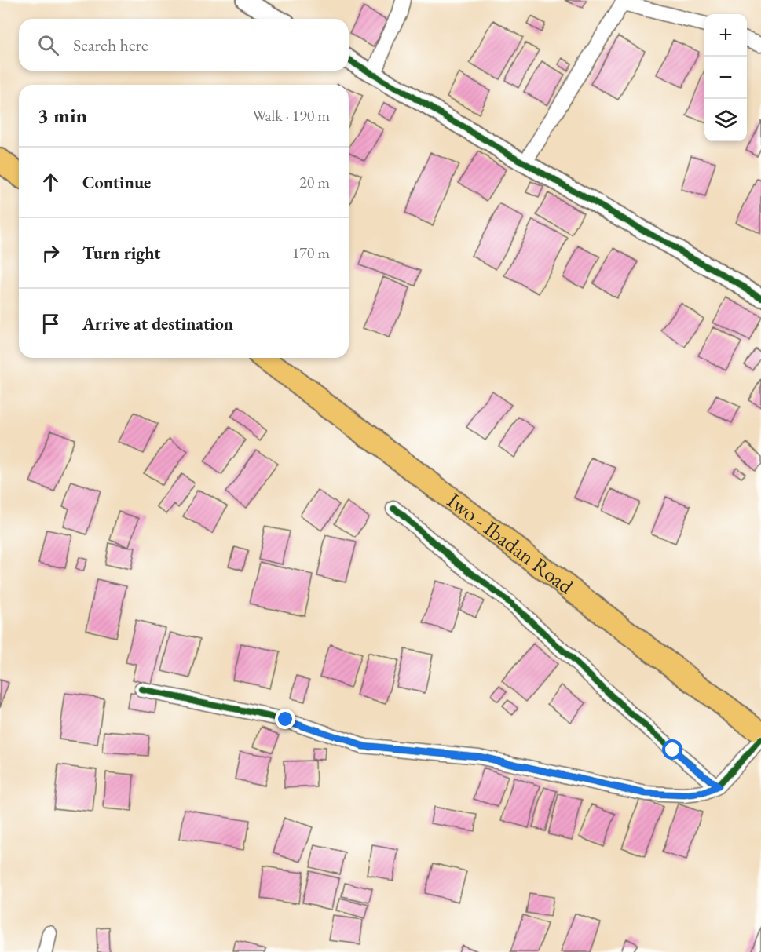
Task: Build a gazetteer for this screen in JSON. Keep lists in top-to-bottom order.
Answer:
{
  "streets": {
    "main road": ["Iwo - Ibadan Road"]
  },
  "page": {
    "map_buttons": ["+", "−"],
    "search": "Search here",
    "heading": ["3 min", "Walk · 190 m"],
    "list": [
      ["Continue", "20 m"],
      ["Turn right", "170 m"],
      "Arrive at destination"
    ]
  }
}
